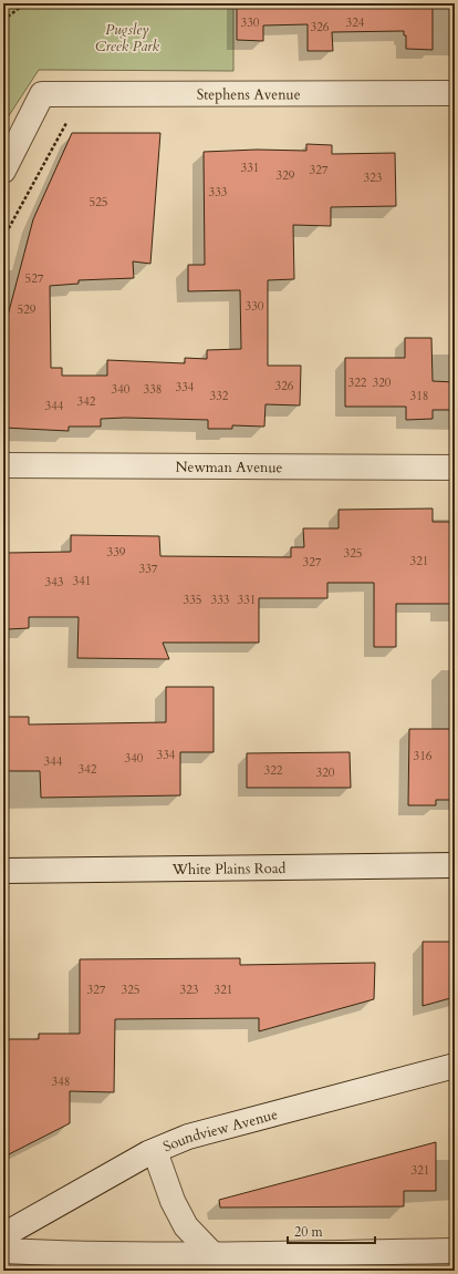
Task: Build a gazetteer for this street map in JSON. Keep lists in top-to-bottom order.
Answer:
{
  "streets": {
    "street": [
      "Stephens Avenue",
      "Newman Avenue",
      "White Plains Road",
      "Soundview Avenue"
    ]
  },
  "parks": ["Pugsley Creek Park"],
  "house_numbers": [
    "330",
    "324",
    "326",
    "331",
    "327",
    "329",
    "323",
    "333",
    "525",
    "527",
    "330",
    "529",
    "322",
    "320",
    "326",
    "334",
    "340",
    "338",
    "332",
    "318",
    "342",
    "344",
    "339",
    "325",
    "321",
    "327",
    "337",
    "341",
    "343",
    "335",
    "333",
    "331",
    "334",
    "316",
    "340",
    "344",
    "342",
    "322",
    "320",
    "327",
    "325",
    "323",
    "321",
    "348",
    "321"
  ],
  "scale_bar": "20 m"
}
